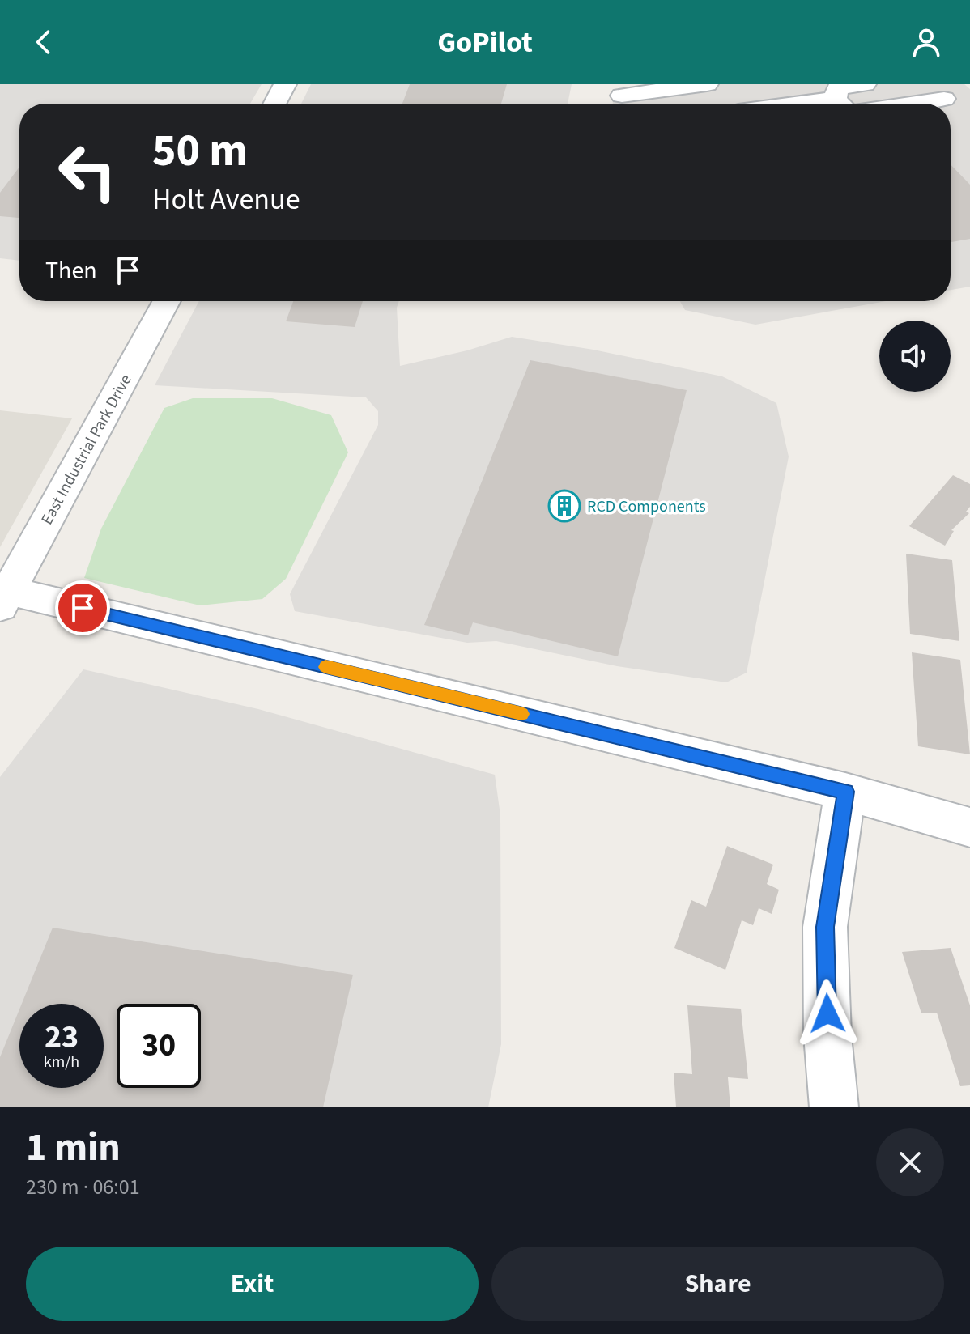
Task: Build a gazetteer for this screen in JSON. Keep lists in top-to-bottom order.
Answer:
{
  "streets": {
    "street": ["East Industrial Park Drive"]
  },
  "places": {
    "building": ["RCD Components"]
  },
  "page": {
    "header": "GoPilot",
    "turn": ["50 m", "Holt Avenue"],
    "then": "Then",
    "speed": "23 km/h",
    "limit": "30",
    "heading": ["1 min", "230 m · 06:01"],
    "buttons": ["Exit", "Share"]
  }
}
